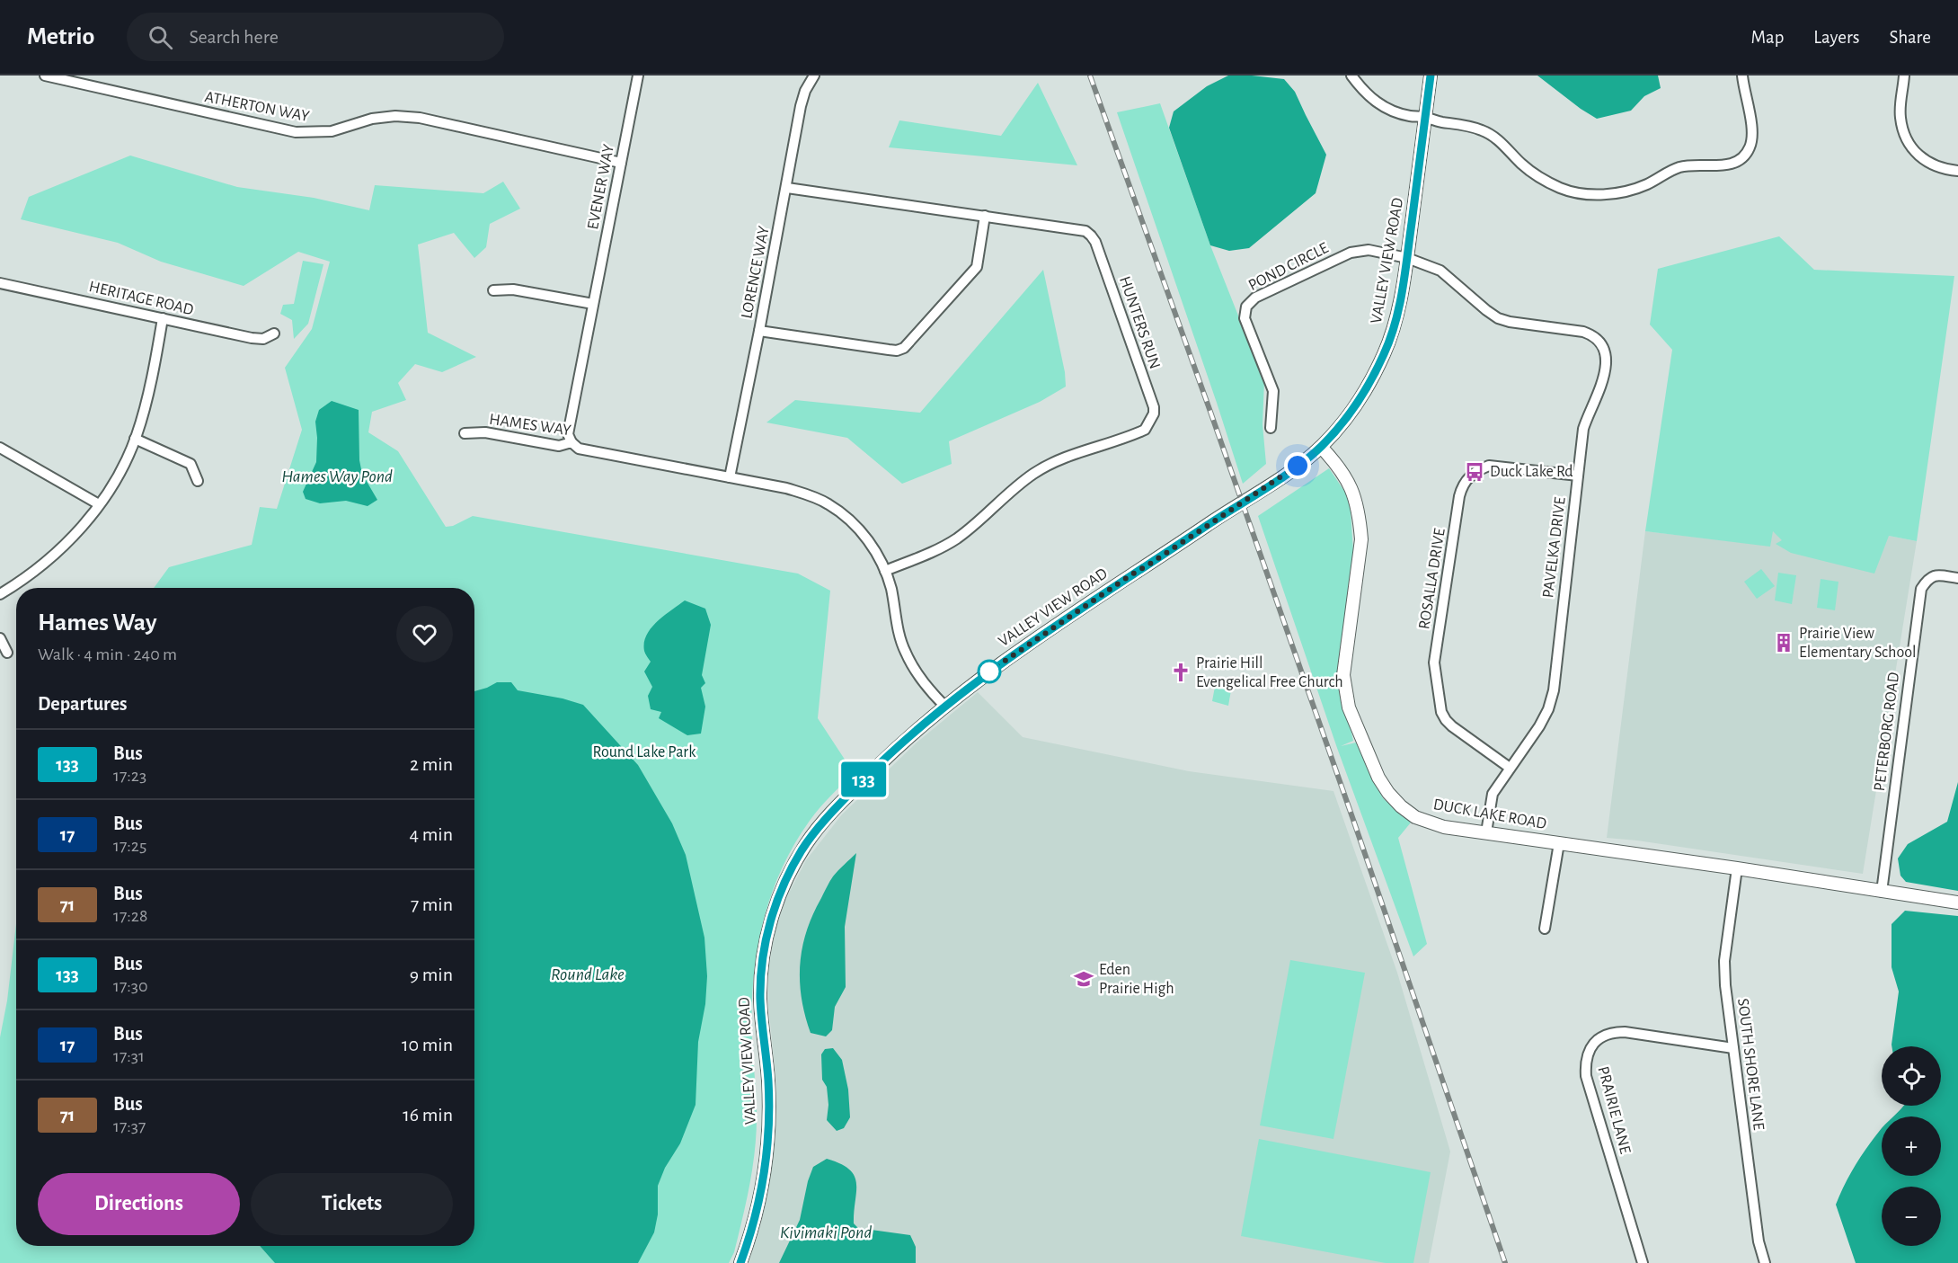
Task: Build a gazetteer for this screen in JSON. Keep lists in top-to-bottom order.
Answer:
{
  "streets": {
    "street": [
      "ATHERTON WAY",
      "EVENER WAY",
      "VALLEY VIEW ROAD",
      "POND CIRCLE",
      "LORENCE WAY",
      "HERITAGE ROAD",
      "HUNTERS RUN",
      "HAMES WAY",
      "PAVELKA DRIVE",
      "ROSALLA DRIVE",
      "PETERBORG ROAD",
      "DUCK LAKE ROAD",
      "SOUTH SHORE LANE",
      "PRAIRIE LANE"
    ]
  },
  "crossings": [
    ["ATHERTON WAY", "EVENER WAY"],
    ["EVENER WAY", "HAMES WAY"],
    ["VALLEY VIEW ROAD", "POND CIRCLE"],
    ["VALLEY VIEW ROAD", "HAMES WAY"],
    ["VALLEY VIEW ROAD", "PAVELKA DRIVE"],
    ["VALLEY VIEW ROAD", "DUCK LAKE ROAD"],
    ["POND CIRCLE", "PAVELKA DRIVE"],
    ["LORENCE WAY", "HUNTERS RUN"],
    ["LORENCE WAY", "HAMES WAY"],
    ["HUNTERS RUN", "HAMES WAY"],
    ["PAVELKA DRIVE", "ROSALLA DRIVE"],
    ["PAVELKA DRIVE", "DUCK LAKE ROAD"],
    ["PETERBORG ROAD", "DUCK LAKE ROAD"],
    ["DUCK LAKE ROAD", "SOUTH SHORE LANE"],
    ["SOUTH SHORE LANE", "PRAIRIE LANE"]
  ],
  "water": ["Hames Way Pond", "Round Lake", "Kivimaki Pond"],
  "parks": ["Round Lake Park"],
  "places": {
    "bus stop": ["Duck Lake Rd"],
    "building": ["Prairie View Elementary School"],
    "church": ["Prairie Hill Evengelical Free Church"],
    "school or university": ["Eden Prairie High"]
  },
  "lines": ["bus line 133"],
  "page": {
    "header": "Metrio",
    "search": "Search here",
    "nav": ["Map", "Layers", "Share"],
    "on_map": "133",
    "heading": [
      ["Hames Way", "Walk · 4 min · 240 m"],
      "Departures"
    ],
    "list": [
      {
        "mark": "133",
        "name": "Bus",
        "note": "17:23",
        "value": "2 min"
      },
      {
        "mark": "17",
        "name": "Bus",
        "note": "17:25",
        "value": "4 min"
      },
      {
        "mark": "71",
        "name": "Bus",
        "note": "17:28",
        "value": "7 min"
      },
      {
        "mark": "133",
        "name": "Bus",
        "note": "17:30",
        "value": "9 min"
      },
      {
        "mark": "17",
        "name": "Bus",
        "note": "17:31",
        "value": "10 min"
      },
      {
        "mark": "71",
        "name": "Bus",
        "note": "17:37",
        "value": "16 min"
      }
    ],
    "map_buttons": ["+", "−"],
    "buttons": ["Directions", "Tickets"]
  }
}
